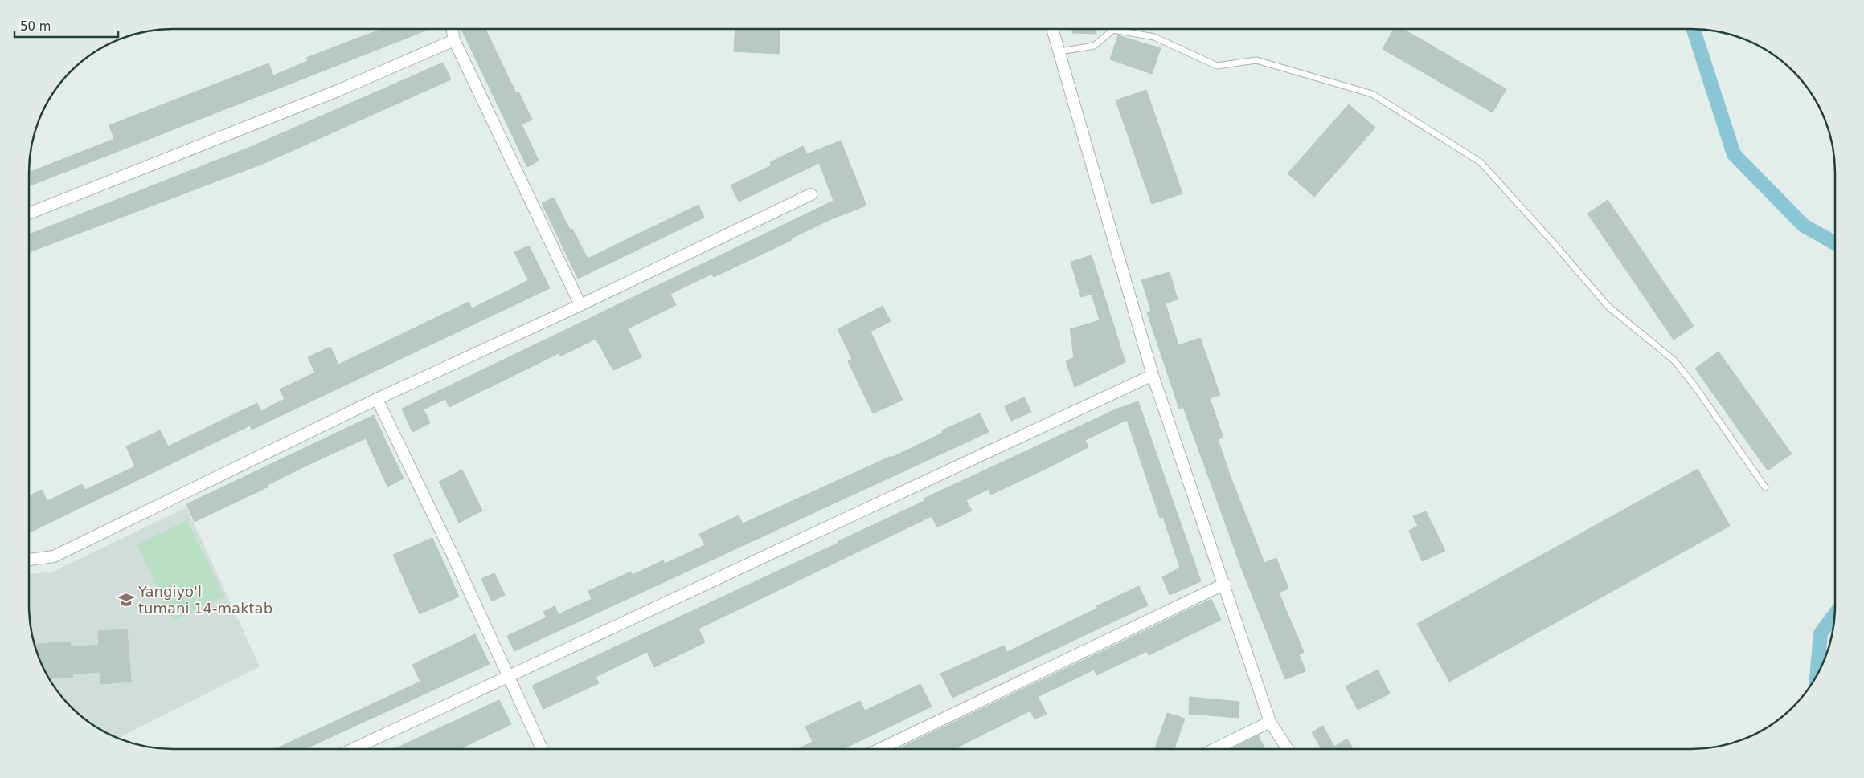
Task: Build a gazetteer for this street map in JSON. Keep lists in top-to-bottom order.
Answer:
{
  "places": {
    "school or university": ["Yangiyo'l tumani 14-maktab"]
  },
  "scale_bar": "50 m"
}
